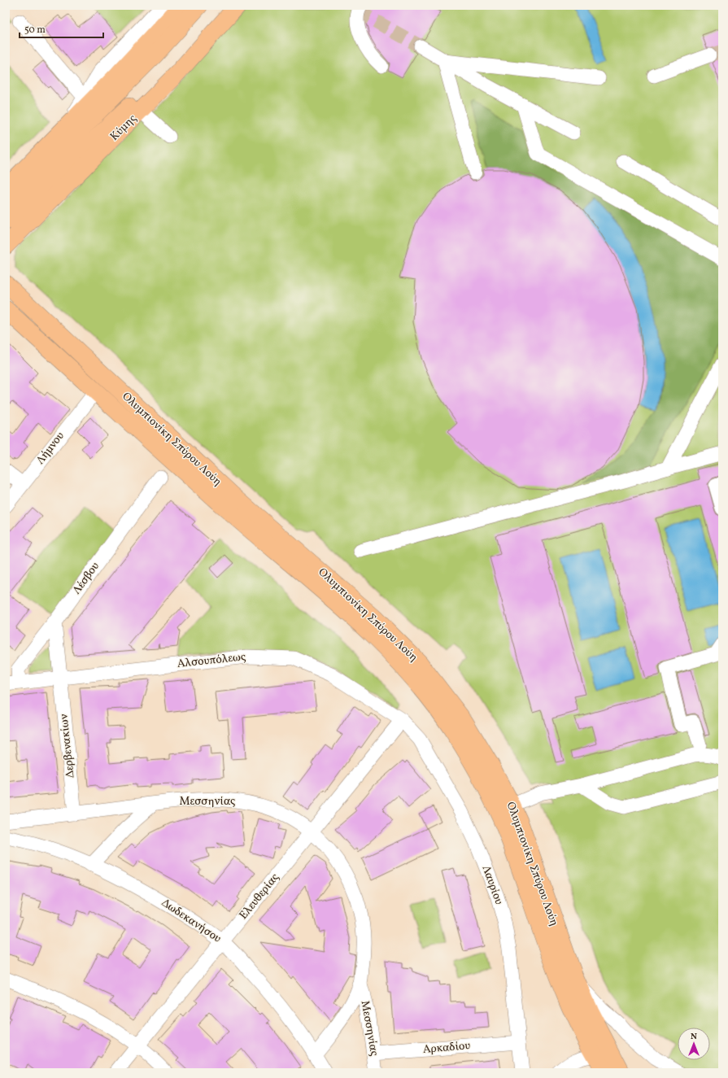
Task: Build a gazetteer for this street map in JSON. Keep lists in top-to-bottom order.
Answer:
{
  "streets": {
    "main road": ["Κύμης", "Ολυμπιονίκη Σπύρου Λούη"],
    "street": [
      "Λήμνου",
      "Λέσβου",
      "Αλσουπόλεως",
      "Δερβενακίων",
      "Μεσσηνίας",
      "Λαυρίου",
      "Ελευθερίας",
      "Δωδεκανήσου",
      "Αρκαδίου"
    ]
  },
  "crossings": [
    ["Ολυμπιονίκη Σπύρου Λούη", "Λήμνου"],
    ["Λέσβου", "Αλσουπόλεως"],
    ["Λέσβου", "Δερβενακίων"],
    ["Αλσουπόλεως", "Δερβενακίων"],
    ["Αλσουπόλεως", "Λαυρίου"],
    ["Αλσουπόλεως", "Ελευθερίας"],
    ["Δερβενακίων", "Μεσσηνίας"],
    ["Μεσσηνίας", "Ελευθερίας"],
    ["Μεσσηνίας", "Δωδεκανήσου"],
    ["Μεσσηνίας", "Αρκαδίου"],
    ["Λαυρίου", "Ελευθερίας"],
    ["Λαυρίου", "Αρκαδίου"],
    ["Ελευθερίας", "Δωδεκανήσου"]
  ],
  "scale_bar": "50 m",
  "north": "top"
}
